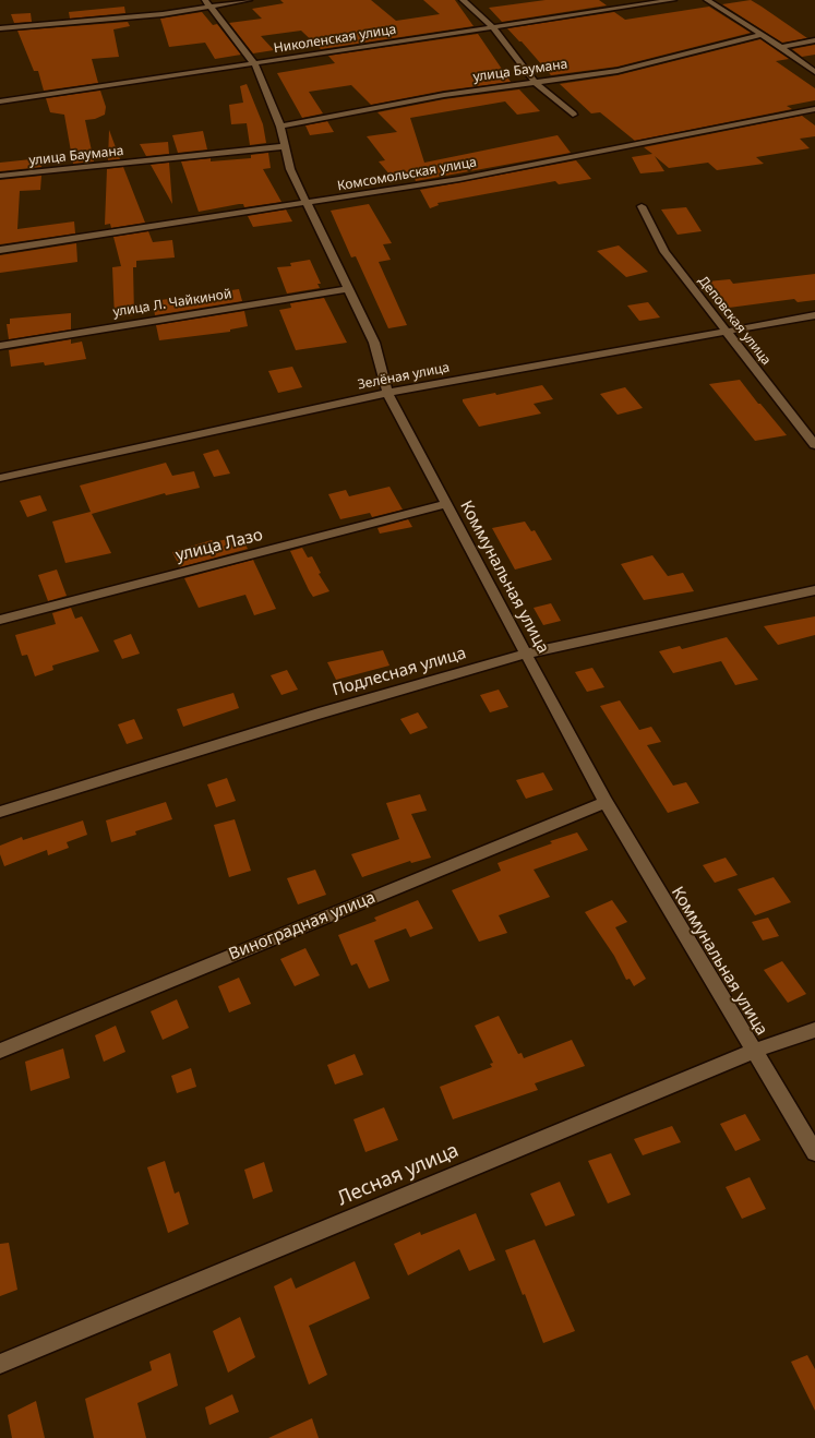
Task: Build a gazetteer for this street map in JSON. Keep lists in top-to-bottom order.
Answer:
{
  "streets": {
    "street": [
      "Николенская улица",
      "улица Баумана",
      "Комсомольская улица",
      "улица Л. Чайкиной",
      "Деповская улица",
      "Зелёная улица",
      "улица Лазо",
      "Коммунальная улица",
      "Подлесная улица",
      "Виноградная улица",
      "Лесная улица"
    ]
  },
  "crossings": [
    ["Николенская улица", "Коммунальная улица"],
    ["улица Баумана", "Коммунальная улица"],
    ["Комсомольская улица", "Коммунальная улица"],
    ["улица Л. Чайкиной", "Коммунальная улица"],
    ["Деповская улица", "Зелёная улица"],
    ["Зелёная улица", "Коммунальная улица"],
    ["улица Лазо", "Коммунальная улица"],
    ["Коммунальная улица", "Подлесная улица"],
    ["Коммунальная улица", "Виноградная улица"],
    ["Коммунальная улица", "Лесная улица"]
  ]
}
